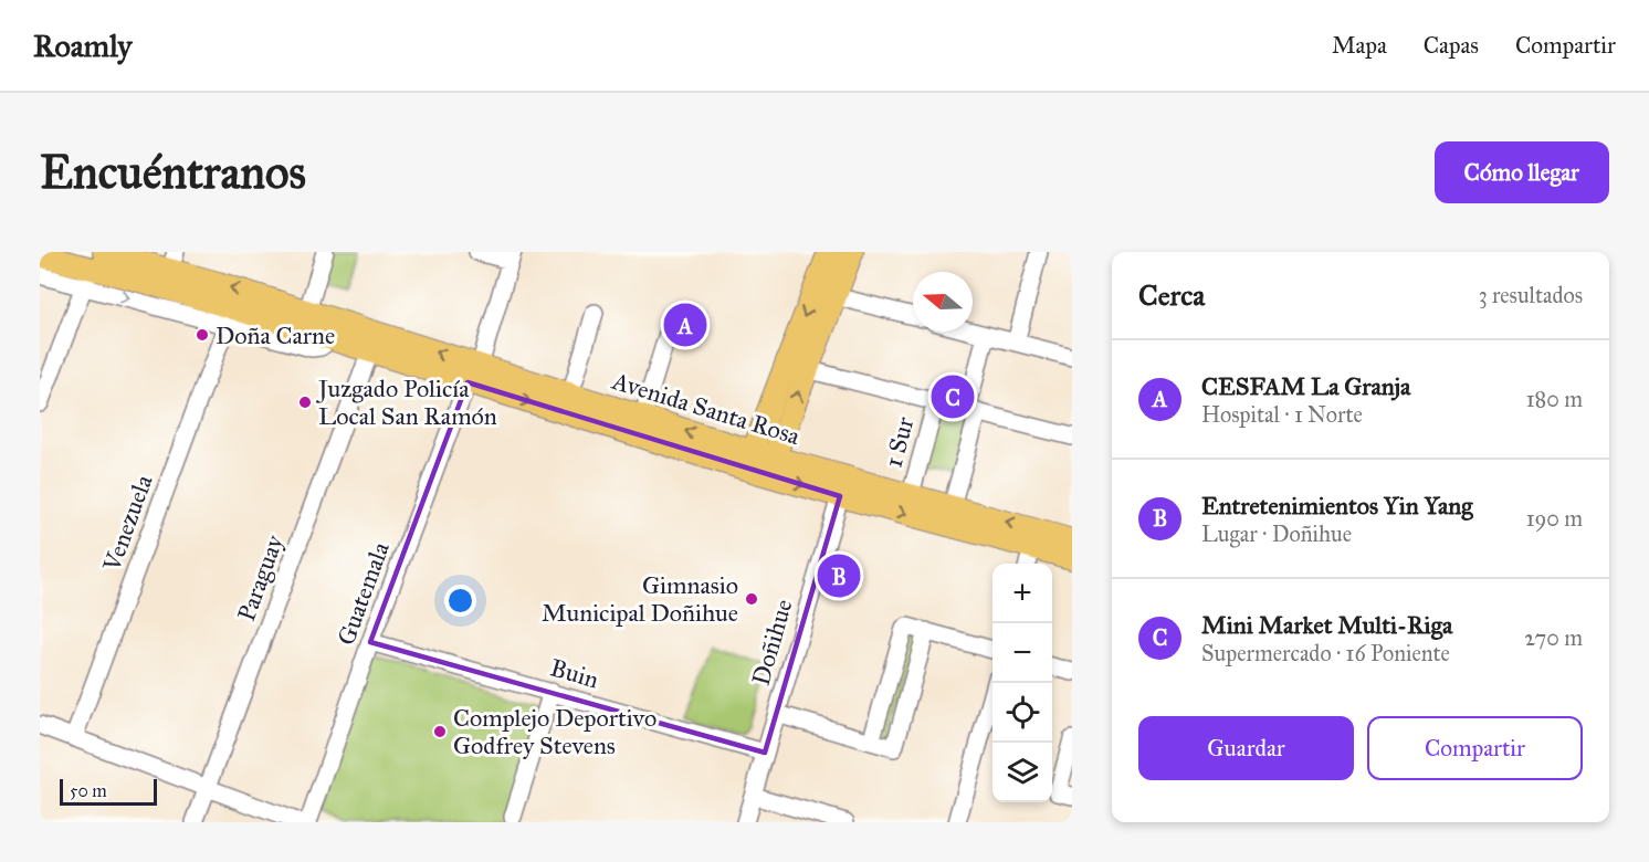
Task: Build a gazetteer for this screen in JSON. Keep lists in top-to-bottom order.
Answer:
{
  "streets": {
    "main road": ["Avenida Santa Rosa"],
    "street": [
      "1 Sur",
      "Venezuela",
      "Paraguay",
      "Guatemala",
      "Doñihue",
      "Buin"
    ]
  },
  "crossings": [
    ["Avenida Santa Rosa", "1 Sur"],
    ["Avenida Santa Rosa", "Venezuela"],
    ["Avenida Santa Rosa", "Paraguay"],
    ["Avenida Santa Rosa", "Guatemala"],
    ["Avenida Santa Rosa", "Doñihue"],
    ["Guatemala", "Buin"],
    ["Doñihue", "Buin"]
  ],
  "places": [
    "Doña Carne",
    "Juzgado Policía Local San Ramón",
    "Gimnasio Municipal Doñihue",
    "Complejo Deportivo Godfrey Stevens"
  ],
  "scale_bar": "50 m",
  "north": "left",
  "page": {
    "header": "Roamly",
    "nav": ["Mapa", "Capas", "Compartir"],
    "buttons": [
      "Cómo llegar",
      ["Guardar", "Compartir"]
    ],
    "title": "Encuéntranos",
    "heading": ["Cerca", "3 resultados"],
    "pins": ["A", "C", "B"],
    "list": [
      {
        "mark": "A",
        "name": "CESFAM La Granja",
        "note": "Hospital · 1 Norte",
        "value": "180 m"
      },
      {
        "mark": "B",
        "name": "Entretenimientos Yin Yang",
        "note": "Lugar · Doñihue",
        "value": "190 m"
      },
      {
        "mark": "C",
        "name": "Mini Market Multi-Riga",
        "note": "Supermercado · 16 Poniente",
        "value": "270 m"
      }
    ],
    "map_buttons": ["+", "−"],
    "scale": "50 m"
  }
}
